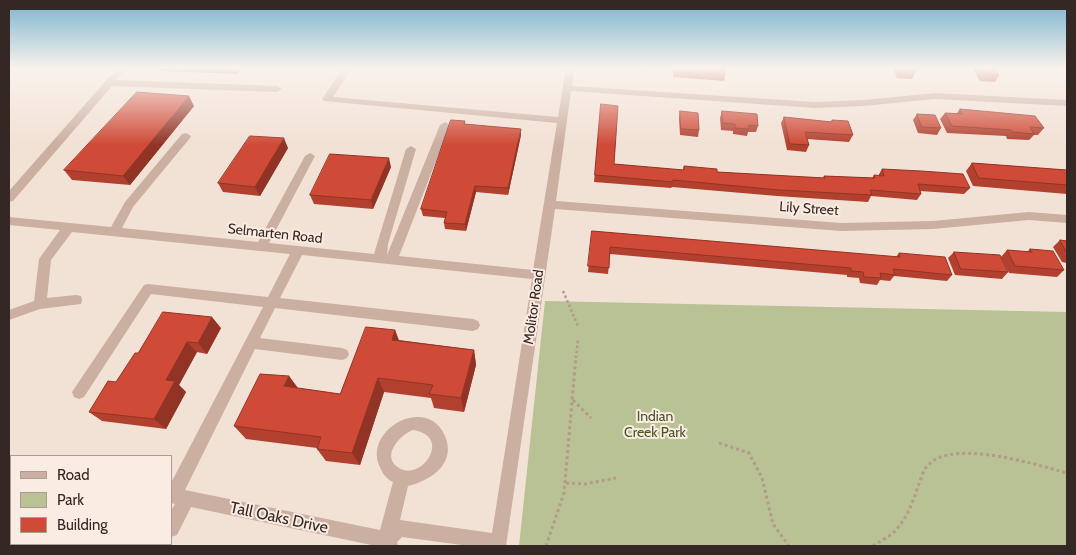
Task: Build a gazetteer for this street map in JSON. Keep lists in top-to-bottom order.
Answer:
{
  "streets": {
    "street": [
      "Lily Street",
      "Selmarten Road",
      "Molitor Road",
      "Tall Oaks Drive"
    ]
  },
  "crossings": [
    ["Lily Street", "Molitor Road"],
    ["Selmarten Road", "Molitor Road"]
  ],
  "parks": ["Indian Creek Park"],
  "legend": ["Road", "Park", "Building"]
}
